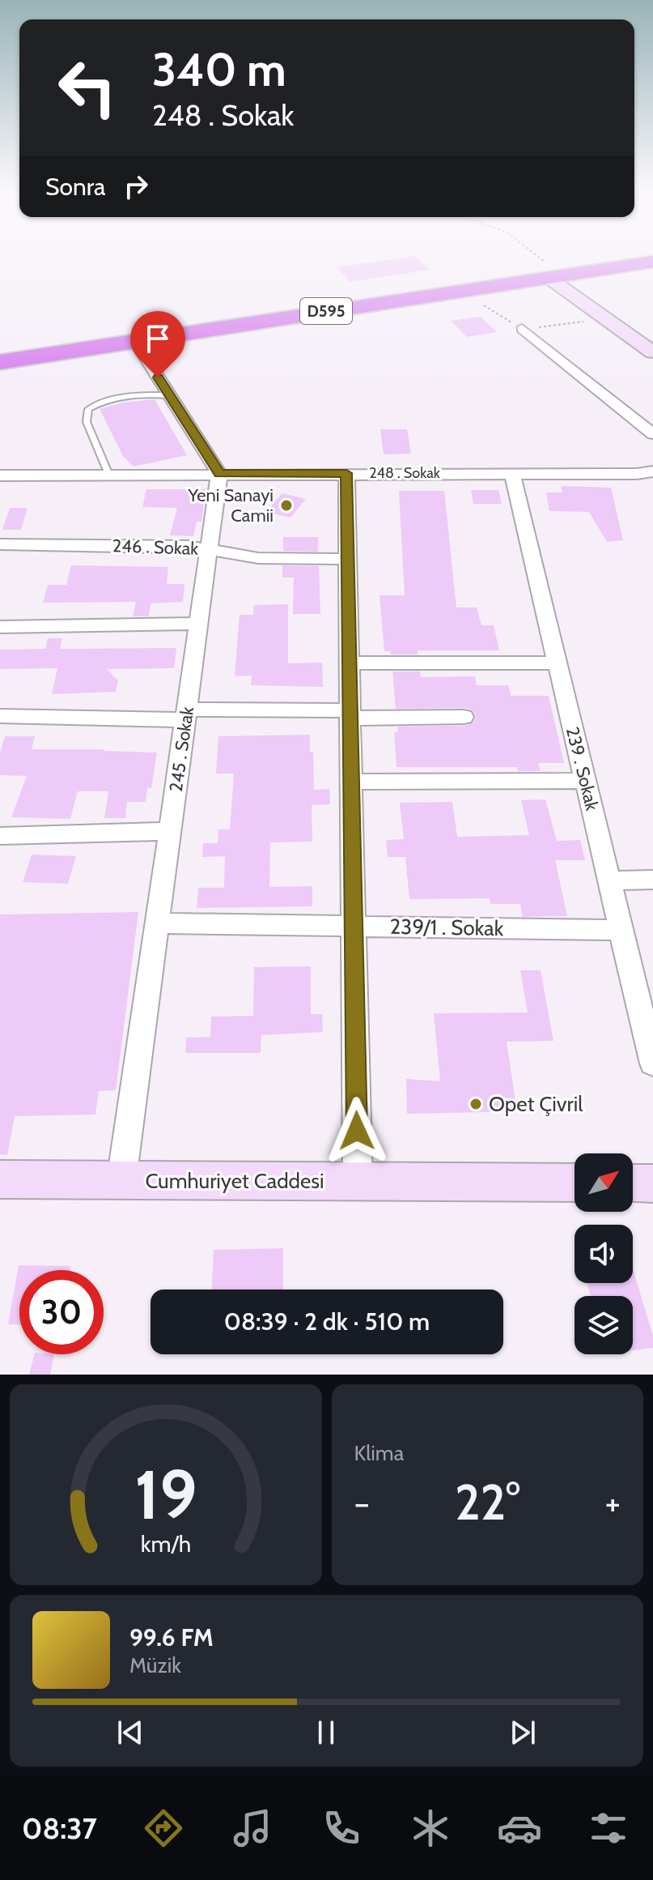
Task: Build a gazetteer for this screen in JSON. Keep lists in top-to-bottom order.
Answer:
{
  "streets": {
    "highway": ["D595"],
    "main road": ["Cumhuriyet Caddesi"],
    "street": [
      "248 . Sokak",
      "246 . Sokak",
      "245 . Sokak",
      "239 . Sokak",
      "239/1 . Sokak"
    ]
  },
  "crossings": [
    ["248 . Sokak", "245 . Sokak"],
    ["248 . Sokak", "239 . Sokak"],
    ["246 . Sokak", "245 . Sokak"],
    ["245 . Sokak", "239/1 . Sokak"],
    ["245 . Sokak", "Cumhuriyet Caddesi"],
    ["239 . Sokak", "239/1 . Sokak"]
  ],
  "places": ["Yeni Sanayi Camii", "Opet Çivril"],
  "north": "top right",
  "page": {
    "turn": ["340 m", "248 . Sokak"],
    "then": "Sonra",
    "limit": "30",
    "trip": "08:39 · 2 dk · 510 m",
    "tile": "Klima",
    "heat": ["−", "22°", "+"],
    "song": ["99.6 FM", "Müzik"],
    "tabs": "08:37",
    "gauge": ["19", "km/h"]
  }
}
